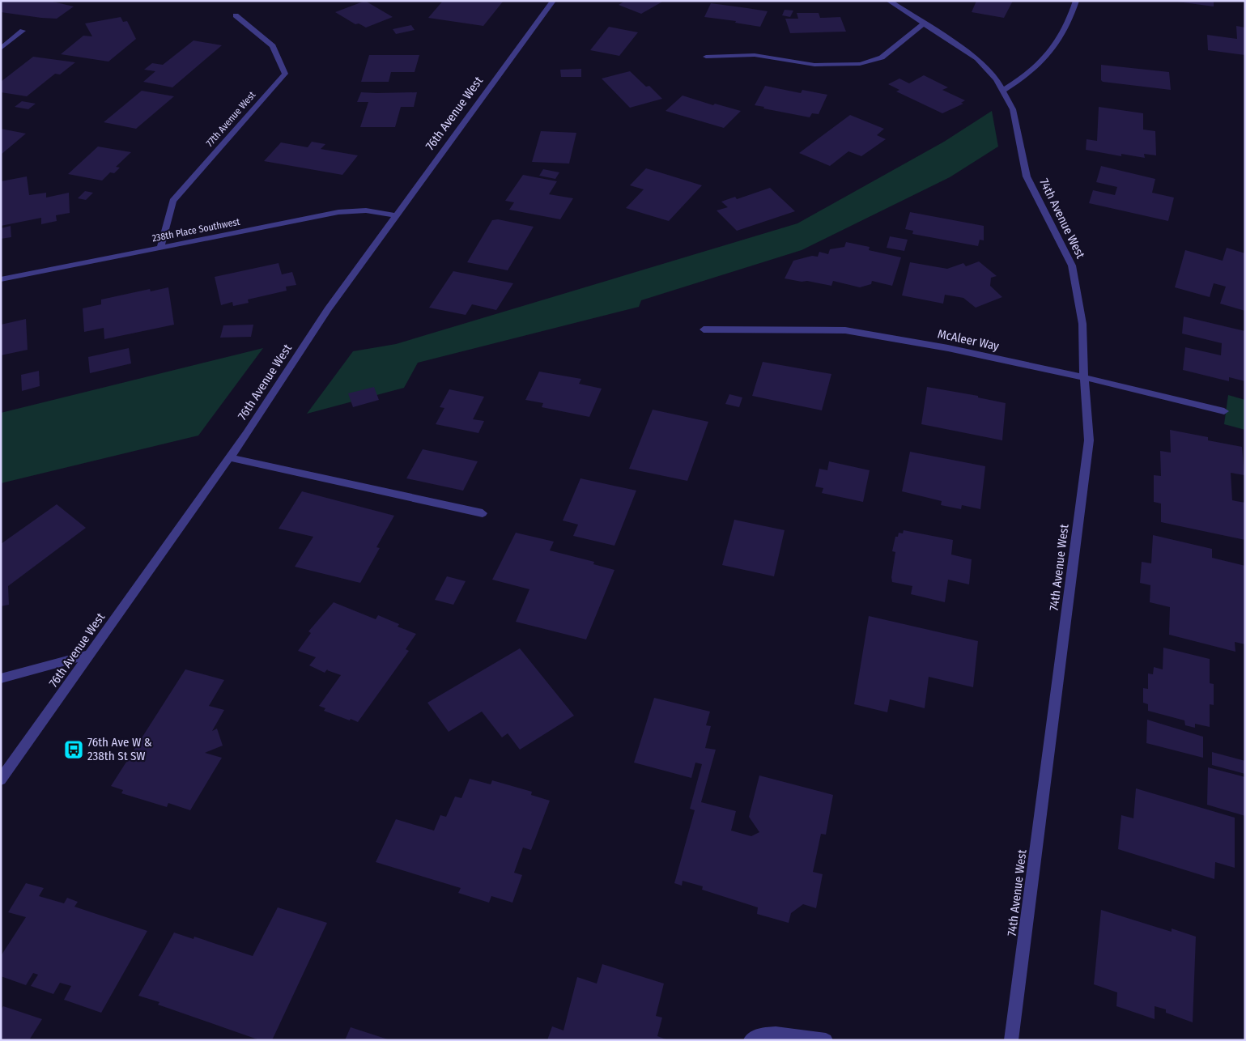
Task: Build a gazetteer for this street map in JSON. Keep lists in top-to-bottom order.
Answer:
{
  "streets": {
    "street": [
      "76th Avenue West",
      "77th Avenue West",
      "74th Avenue West",
      "238th Place Southwest",
      "McAleer Way"
    ]
  },
  "crossings": [
    ["76th Avenue West", "238th Place Southwest"],
    ["77th Avenue West", "238th Place Southwest"],
    ["74th Avenue West", "McAleer Way"]
  ],
  "places": {
    "bus stop": ["76th Ave W & 238th St SW"]
  }
}
